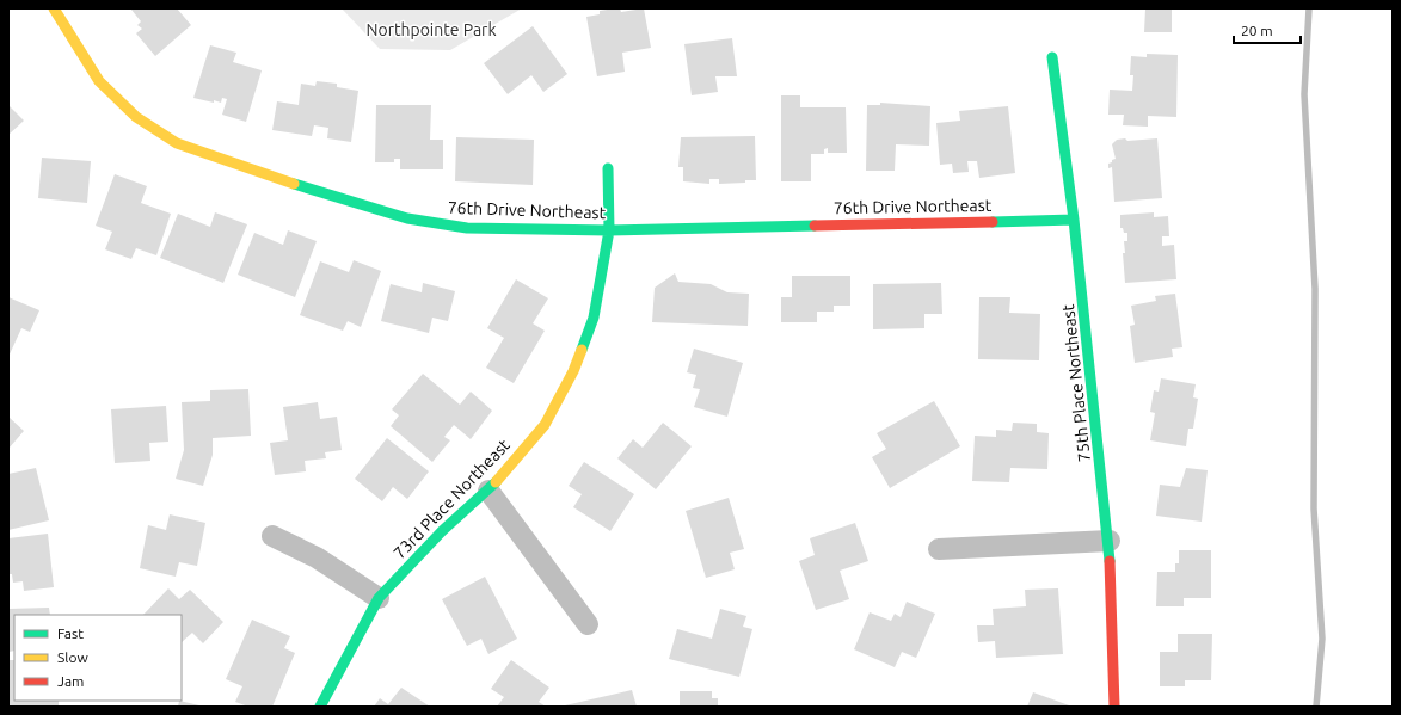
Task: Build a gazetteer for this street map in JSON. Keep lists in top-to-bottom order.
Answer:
{
  "streets": {
    "street": ["76th Drive Northeast", "75th Place Northeast", "73rd Place Northeast"]
  },
  "crossings": [
    ["76th Drive Northeast", "75th Place Northeast"],
    ["76th Drive Northeast", "73rd Place Northeast"]
  ],
  "parks": ["Northpointe Park"],
  "legend": ["Fast", "Slow", "Jam"],
  "scale_bar": "20 m"
}
